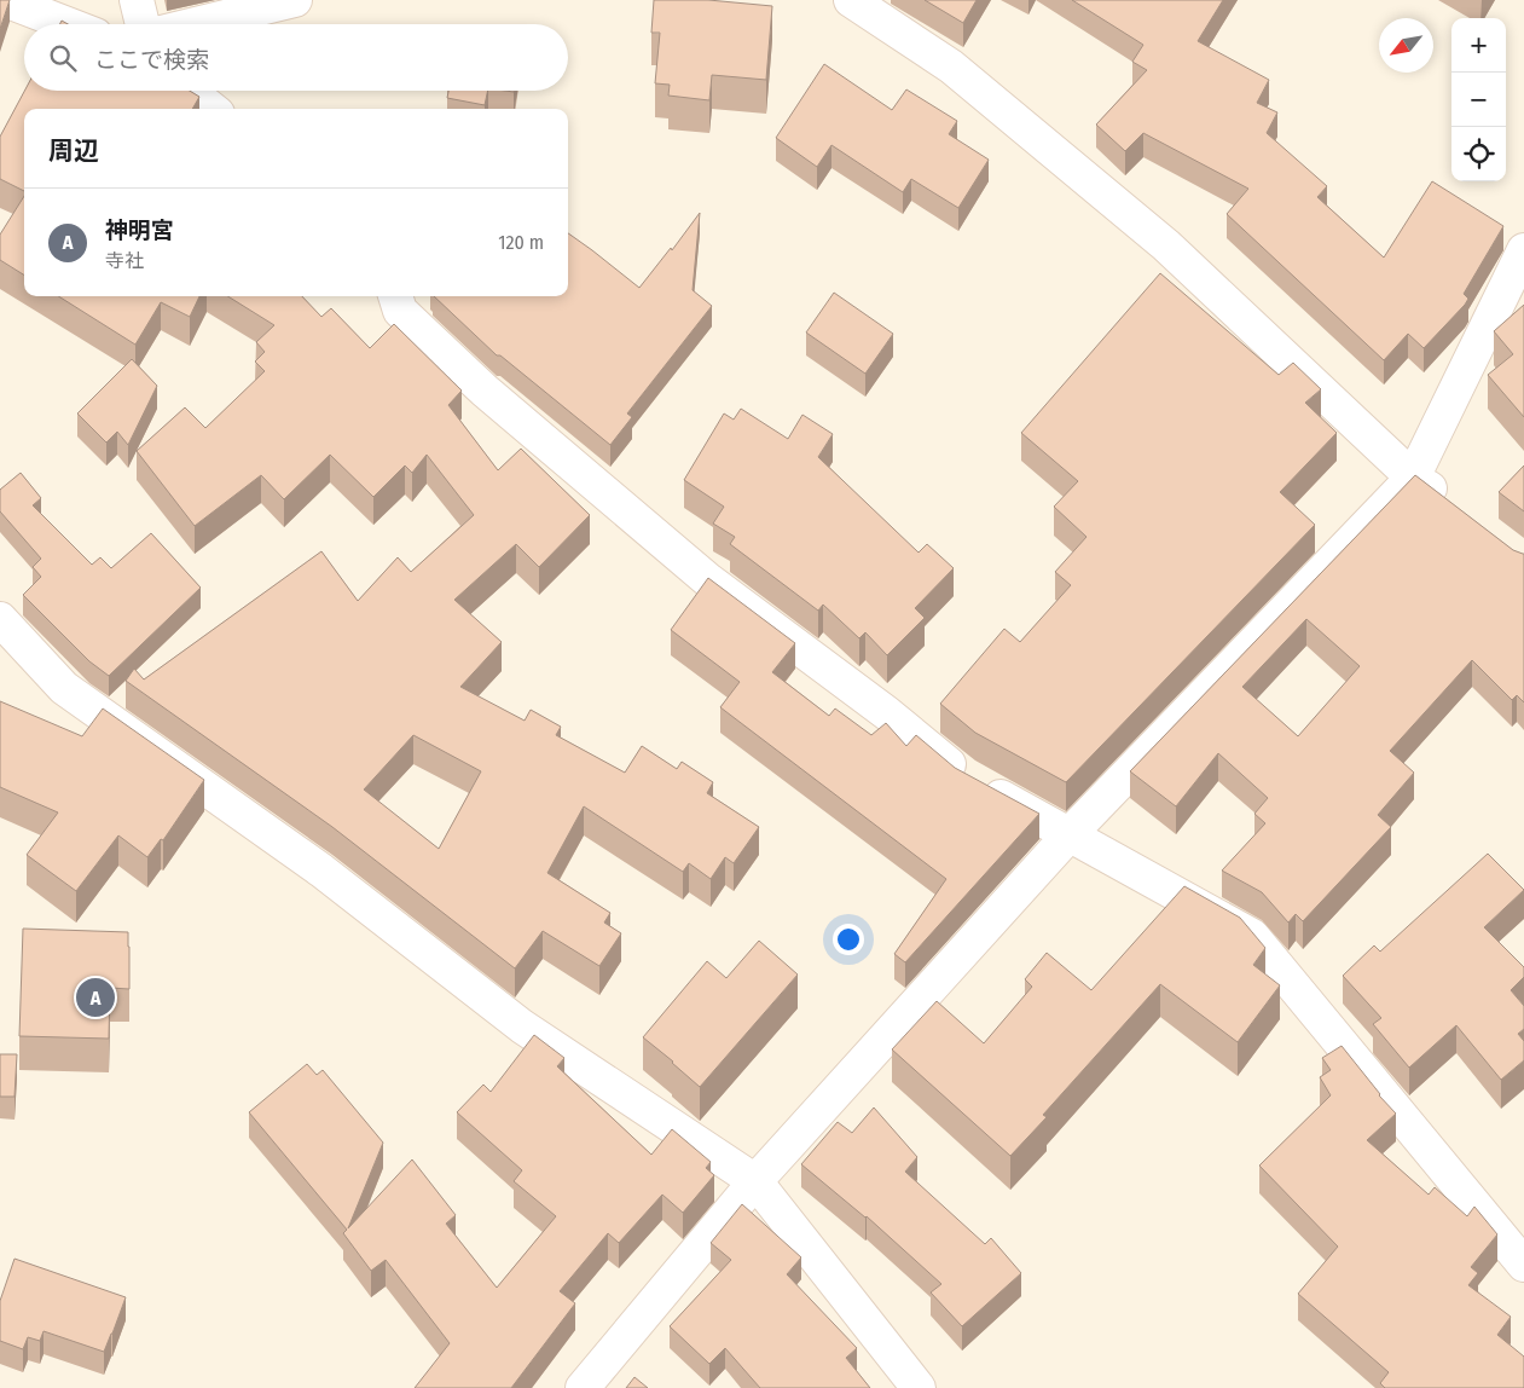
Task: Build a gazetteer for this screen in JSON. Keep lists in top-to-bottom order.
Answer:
{
  "north": "bottom left",
  "page": {
    "map_buttons": ["+", "−"],
    "search": "ここで検索",
    "heading": "周辺",
    "list": [
      {
        "mark": "A",
        "name": "神明宮",
        "note": "寺社",
        "value": "120 m"
      }
    ],
    "pins": "A"
  }
}
